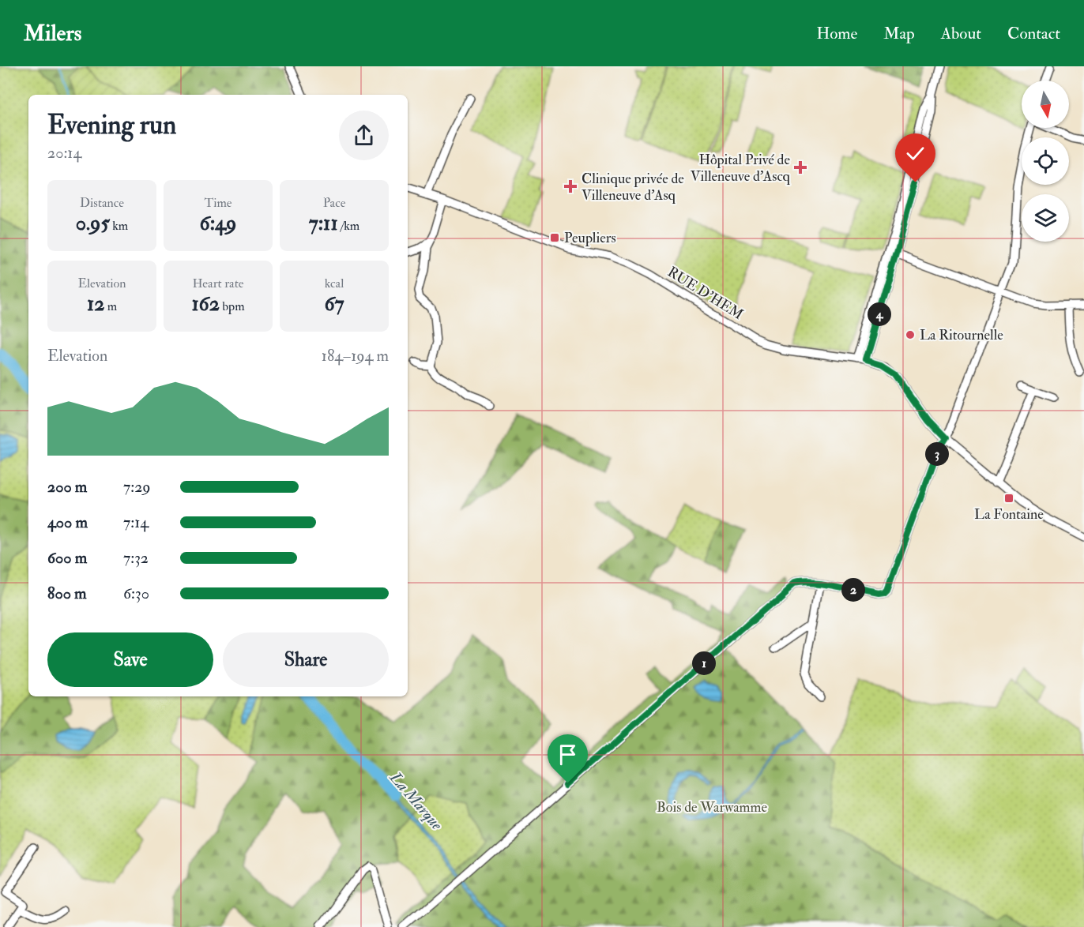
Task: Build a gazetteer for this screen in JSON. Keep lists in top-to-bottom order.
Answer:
{
  "streets": {
    "street": ["RUE D'HEM"]
  },
  "water": ["La Marque"],
  "parks": ["Bois de Warwamme"],
  "places": {
    "health": ["Hôpital Privé de Villeneuve d'Ascq", "Clinique privée de Villeneuve d'Asq"],
    "transit": ["Peupliers", "La Fontaine"],
    "other": ["La Ritournelle"]
  },
  "north": "bottom",
  "page": {
    "header": "Milers",
    "nav": [
      "Home",
      "Map",
      "About",
      "Contact"
    ],
    "heading": ["Evening run", "20:14"],
    "stats": [
      ["Distance", "0.95 km"],
      ["Time", "6:49"],
      ["Pace", "7:11 /km"],
      ["Elevation", "12 m"],
      ["Heart rate", "162 bpm"],
      ["kcal", "67"]
    ],
    "pins": [
      "4",
      "3",
      "2",
      "1"
    ],
    "chart": ["Elevation", "184–194 m"],
    "list": [
      {
        "name": "200 m",
        "note": "7:29"
      },
      {
        "name": "400 m",
        "note": "7:14"
      },
      {
        "name": "600 m",
        "note": "7:32"
      },
      {
        "name": "800 m",
        "note": "6:30"
      }
    ],
    "buttons": ["Save", "Share"]
  }
}
